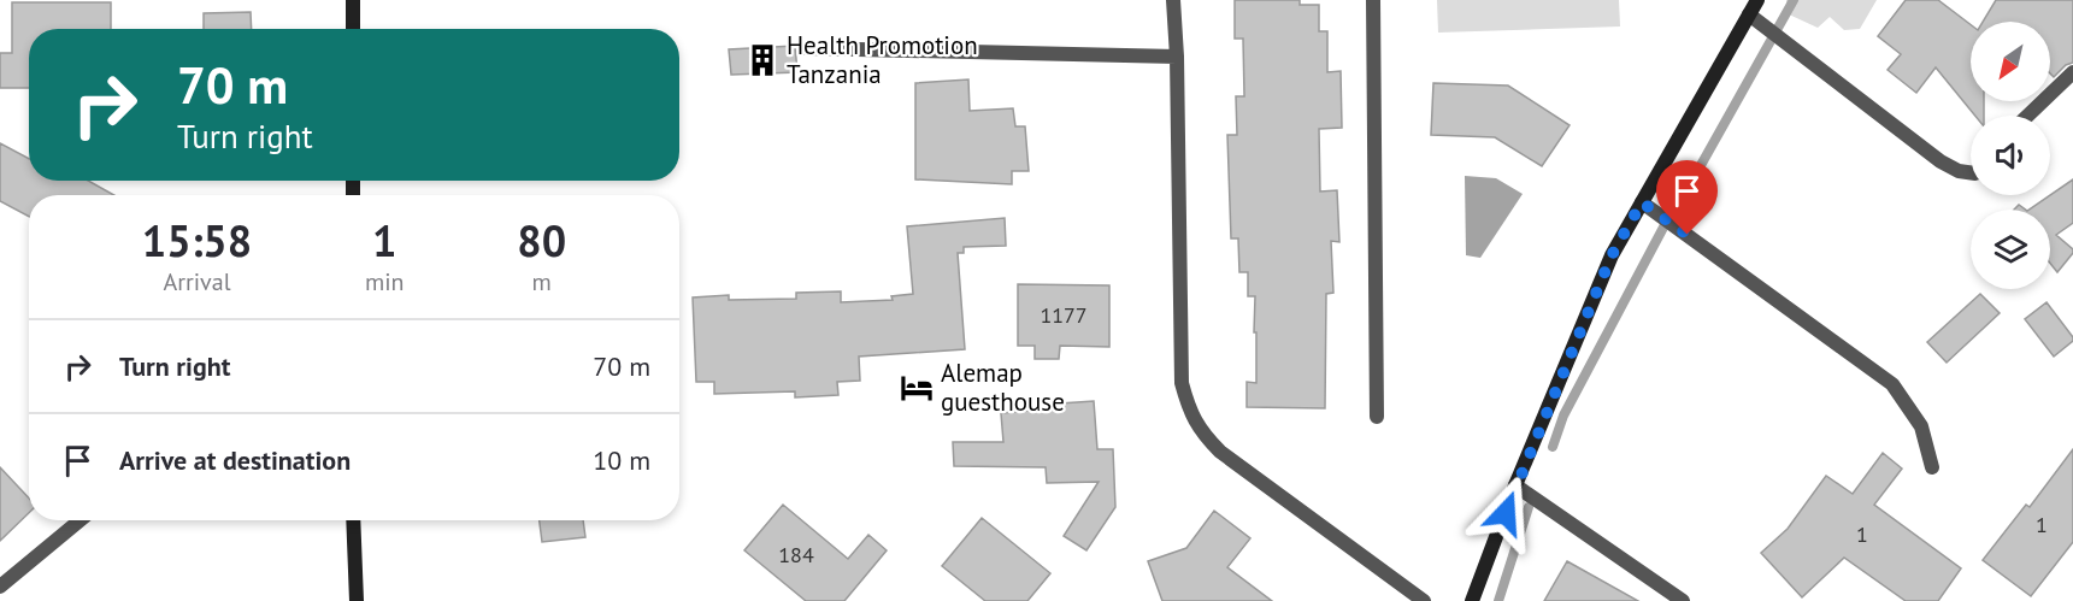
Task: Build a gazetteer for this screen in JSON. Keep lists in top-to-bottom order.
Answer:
{
  "places": {
    "building": ["Health Promotion Tanzania"],
    "hotel": ["Alemap guesthouse"]
  },
  "house_numbers": [
    "1177",
    "1",
    "1",
    "184"
  ],
  "north": "bottom left",
  "page": {
    "turn": ["70 m", "Turn right"],
    "eta": [
      "15:58",
      "Arrival",
      "1",
      "min",
      "80",
      "m"
    ],
    "list": [
      {
        "name": "Turn right",
        "value": "70 m"
      },
      {
        "name": "Arrive at destination",
        "value": "10 m"
      }
    ]
  }
}
